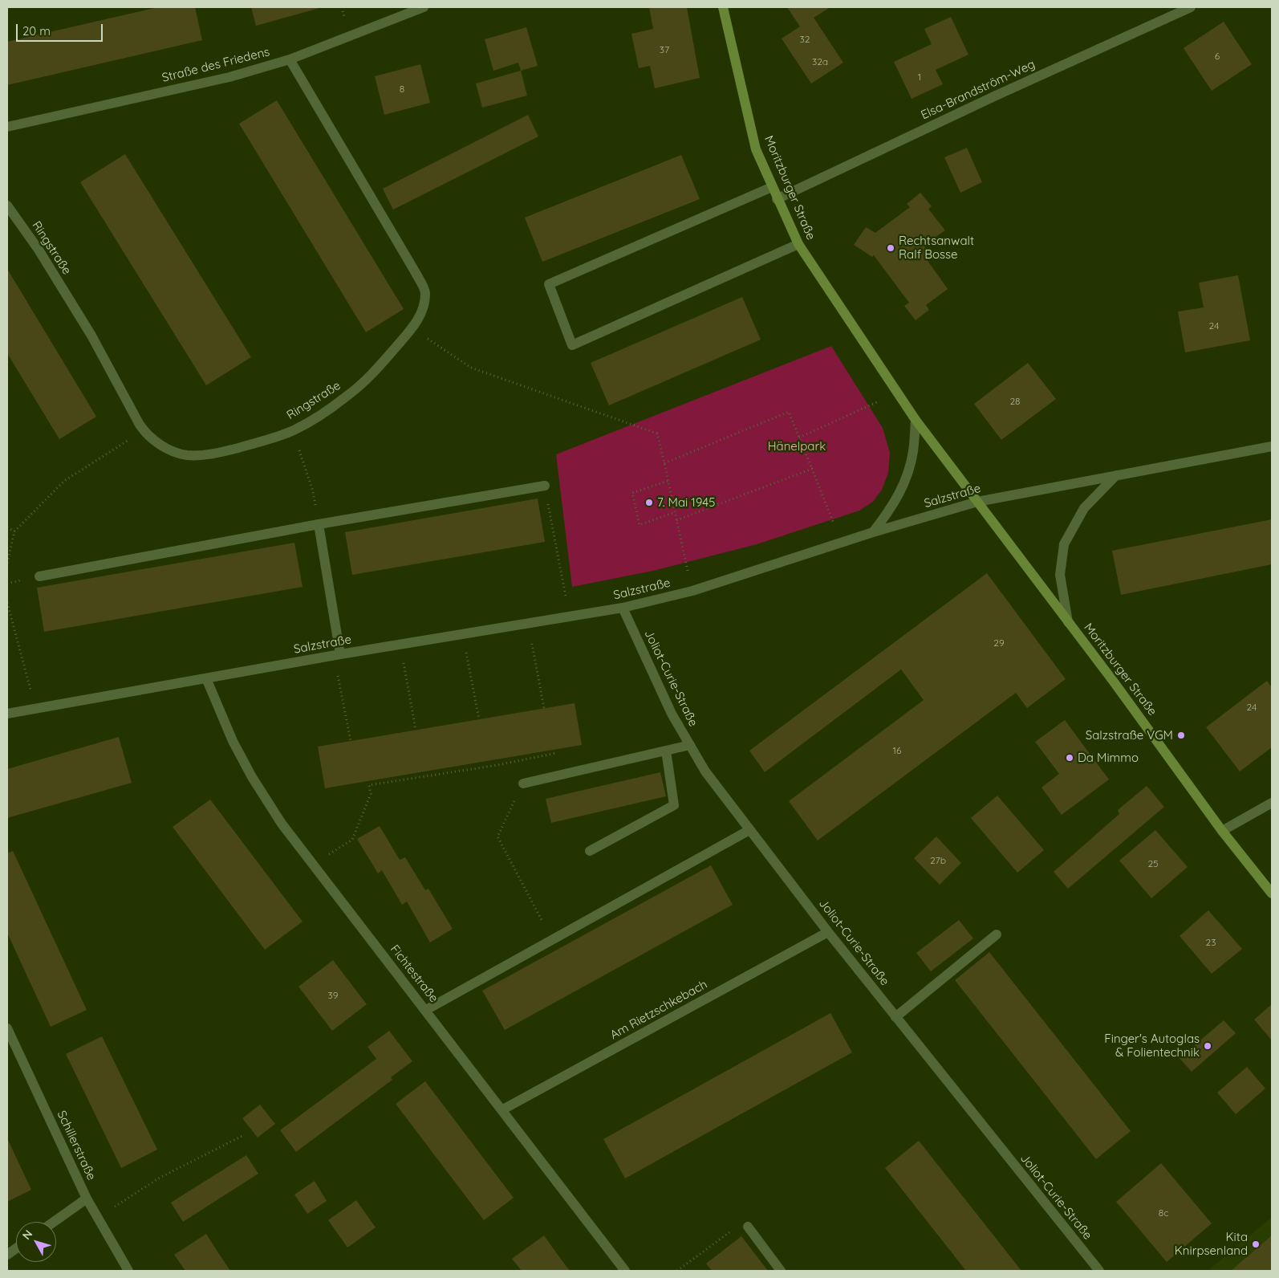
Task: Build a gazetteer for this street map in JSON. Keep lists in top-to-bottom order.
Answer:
{
  "streets": {
    "street": [
      "Straße des Friedens",
      "Elsa-Brandström-Weg",
      "Moritzburger Straße",
      "Ringstraße",
      "Salzstraße",
      "Joliot-Curie-Straße",
      "Fichtestraße",
      "Am Rietzschkebach",
      "Schillerstraße"
    ]
  },
  "crossings": [
    ["Straße des Friedens", "Ringstraße"],
    ["Elsa-Brandström-Weg", "Moritzburger Straße"],
    ["Moritzburger Straße", "Salzstraße"],
    ["Salzstraße", "Joliot-Curie-Straße"],
    ["Salzstraße", "Fichtestraße"],
    ["Joliot-Curie-Straße", "Am Rietzschkebach"],
    ["Fichtestraße", "Am Rietzschkebach"]
  ],
  "parks": ["Hänelpark"],
  "places": [
    "Rechtsanwalt Ralf Bosse",
    "7. Mai 1945",
    "Salzstraße VGM",
    "Da Mimmo",
    "Finger's Autoglas & Folientechnik",
    "Kita Knirpsenland"
  ],
  "house_numbers": [
    "32",
    "37",
    "6",
    "32a",
    "1",
    "8",
    "24",
    "28",
    "29",
    "24",
    "16",
    "27b",
    "25",
    "23",
    "39",
    "8c"
  ],
  "scale_bar": "20 m",
  "north": "top left"
}
